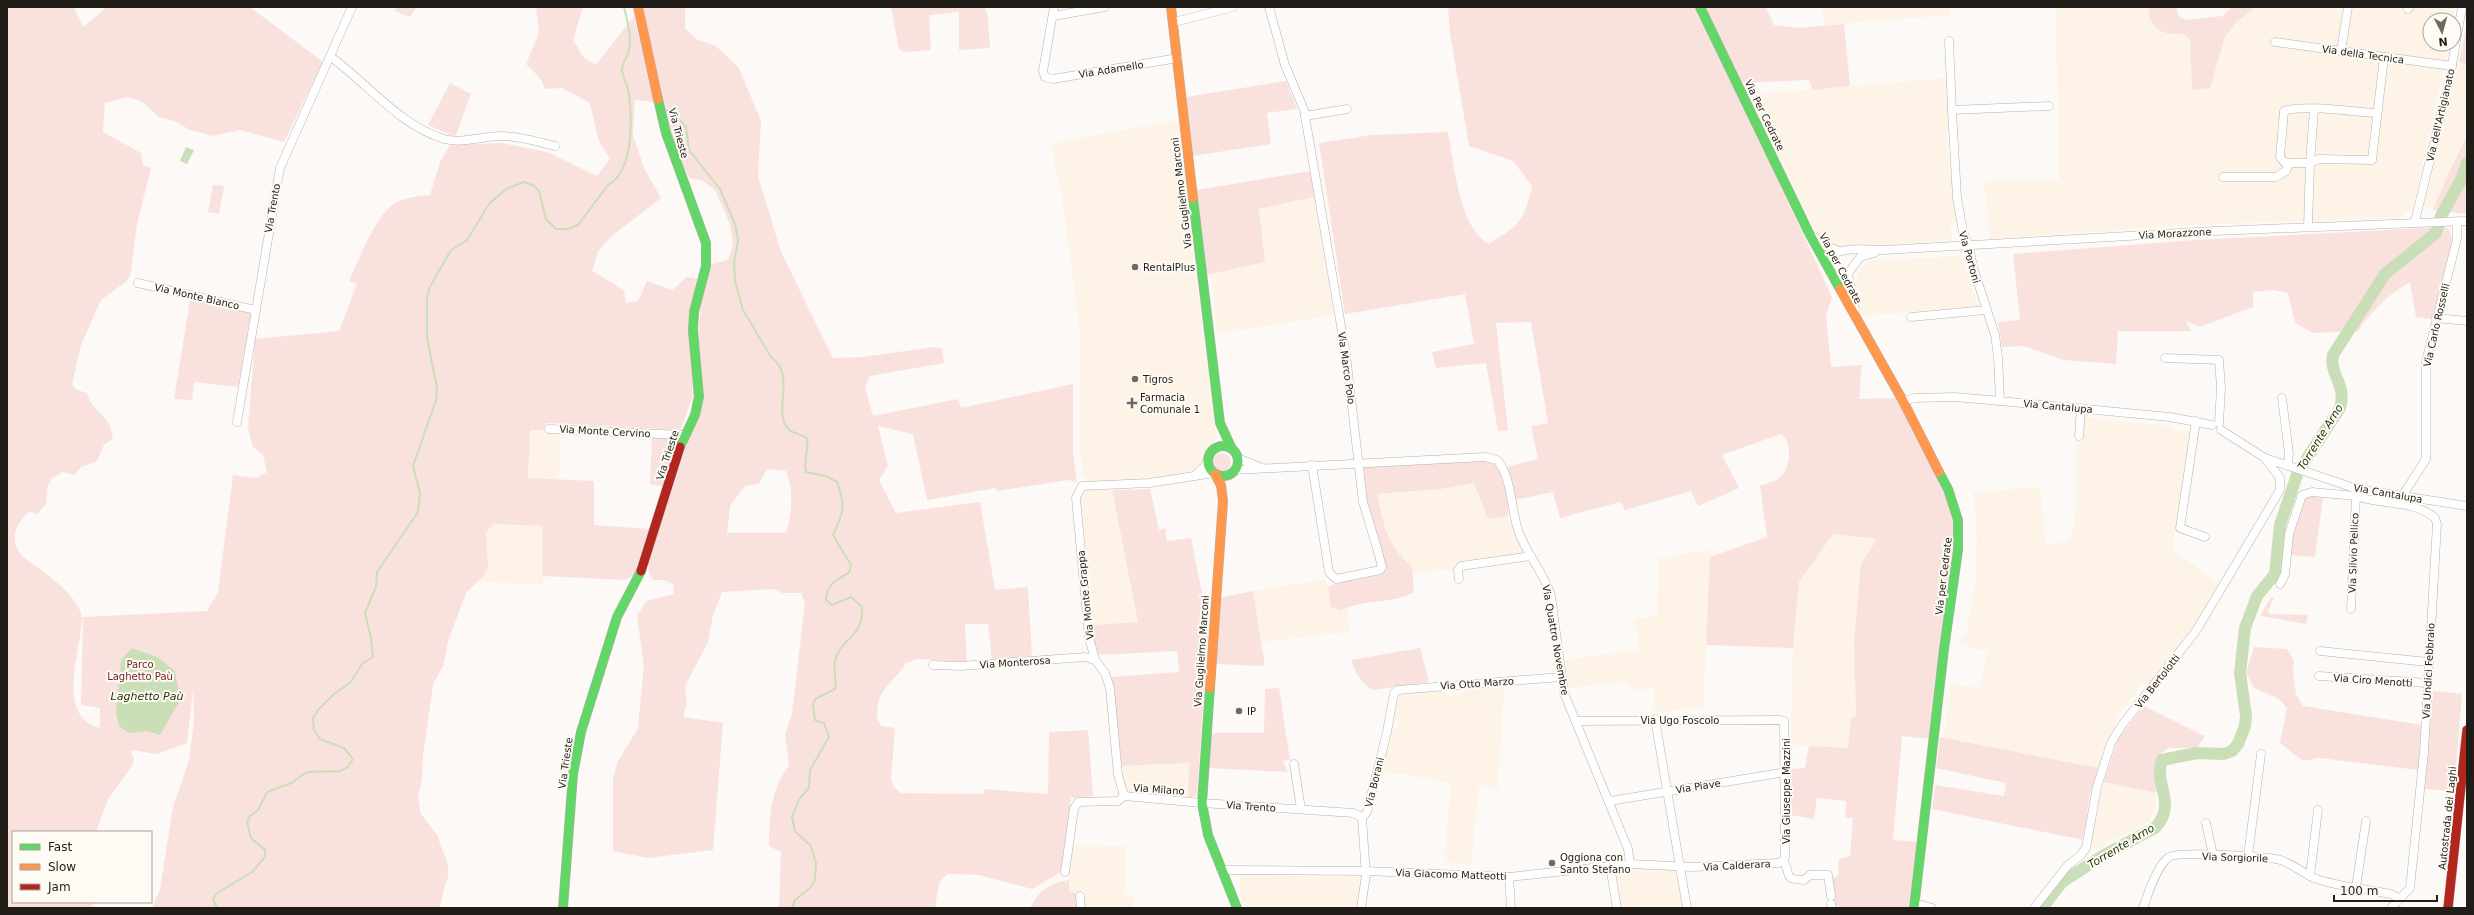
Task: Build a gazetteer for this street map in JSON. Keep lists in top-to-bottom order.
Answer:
{
  "streets": {
    "main road": [
      "Via Per Cedrate",
      "Via Trieste",
      "Via Guglielmo Marconi",
      "Via per Cedrate",
      "Autostrada dei Laghi"
    ],
    "street": [
      "Via della Tecnica",
      "Via Adamello",
      "Via dell'Artigianato",
      "Via Trento",
      "Via Morazzone",
      "Via Portoni",
      "Via Monte Bianco",
      "Via Carlo Rosselli",
      "Via Marco Polo",
      "Via Cantalupa",
      "Via Monte Cervino",
      "Via Silvio Pellico",
      "Via Monte Grappa",
      "Via Quattro Novembre",
      "Via Monterosa",
      "Via Undici Febbraio",
      "Via Ciro Menotti",
      "Via Bertolotti",
      "Via Otto Marzo",
      "Via Ugo Foscolo",
      "Via Borani",
      "Via Piave",
      "Via Milano",
      "Via Giuseppe Mazzini",
      "Via Sorgiorile",
      "Via Calderara",
      "Via Giacomo Matteotti"
    ]
  },
  "crossings": [
    ["Via della Tecnica", "Via dell'Artigianato"],
    ["Via Adamello", "Via Guglielmo Marconi"],
    ["Via Per Cedrate", "Via Morazzone"],
    ["Via Per Cedrate", "Via per Cedrate"],
    ["Via dell'Artigianato", "Via Morazzone"],
    ["Via Trieste", "Via Monte Cervino"],
    ["Via Guglielmo Marconi", "Via Trento"],
    ["Via Guglielmo Marconi", "Via Quattro Novembre"],
    ["Via Guglielmo Marconi", "Via Milano"],
    ["Via Trento", "Via Monte Bianco"],
    ["Via Trento", "Via Borani"],
    ["Via Trento", "Via Milano"],
    ["Via Morazzone", "Via Portoni"],
    ["Via Morazzone", "Via per Cedrate"],
    ["Via Morazzone", "Via Carlo Rosselli"],
    ["Via Portoni", "Via Cantalupa"],
    ["Via per Cedrate", "Via Cantalupa"],
    ["Via Carlo Rosselli", "Via Cantalupa"],
    ["Via Marco Polo", "Via Quattro Novembre"],
    ["Via Cantalupa", "Via Silvio Pellico"],
    ["Via Cantalupa", "Via Undici Febbraio"],
    ["Via Cantalupa", "Via Bertolotti"],
    ["Via Silvio Pellico", "Via Undici Febbraio"],
    ["Via Monte Grappa", "Via Monterosa"],
    ["Via Monte Grappa", "Via Milano"],
    ["Via Quattro Novembre", "Via Otto Marzo"],
    ["Via Quattro Novembre", "Via Ugo Foscolo"],
    ["Via Quattro Novembre", "Via Piave"],
    ["Via Quattro Novembre", "Via Giacomo Matteotti"],
    ["Via Undici Febbraio", "Via Ciro Menotti"],
    ["Via Undici Febbraio", "Via Sorgiorile"],
    ["Via Otto Marzo", "Via Borani"],
    ["Via Ugo Foscolo", "Via Giuseppe Mazzini"],
    ["Via Borani", "Via Giacomo Matteotti"],
    ["Via Piave", "Via Giuseppe Mazzini"],
    ["Via Giuseppe Mazzini", "Via Calderara"],
    ["Via Calderara", "Via Giacomo Matteotti"]
  ],
  "water": ["Torrente Arno", "Laghetto Paù"],
  "parks": ["Parco Laghetto Paù"],
  "places": {
    "other": [
      "RentalPlus",
      "Tigros",
      "IP",
      "Oggiona con Santo Stefano"
    ],
    "health": ["Farmacia Comunale 1"]
  },
  "legend": ["Fast", "Slow", "Jam"],
  "scale_bar": "100 m",
  "north": "bottom"
}
